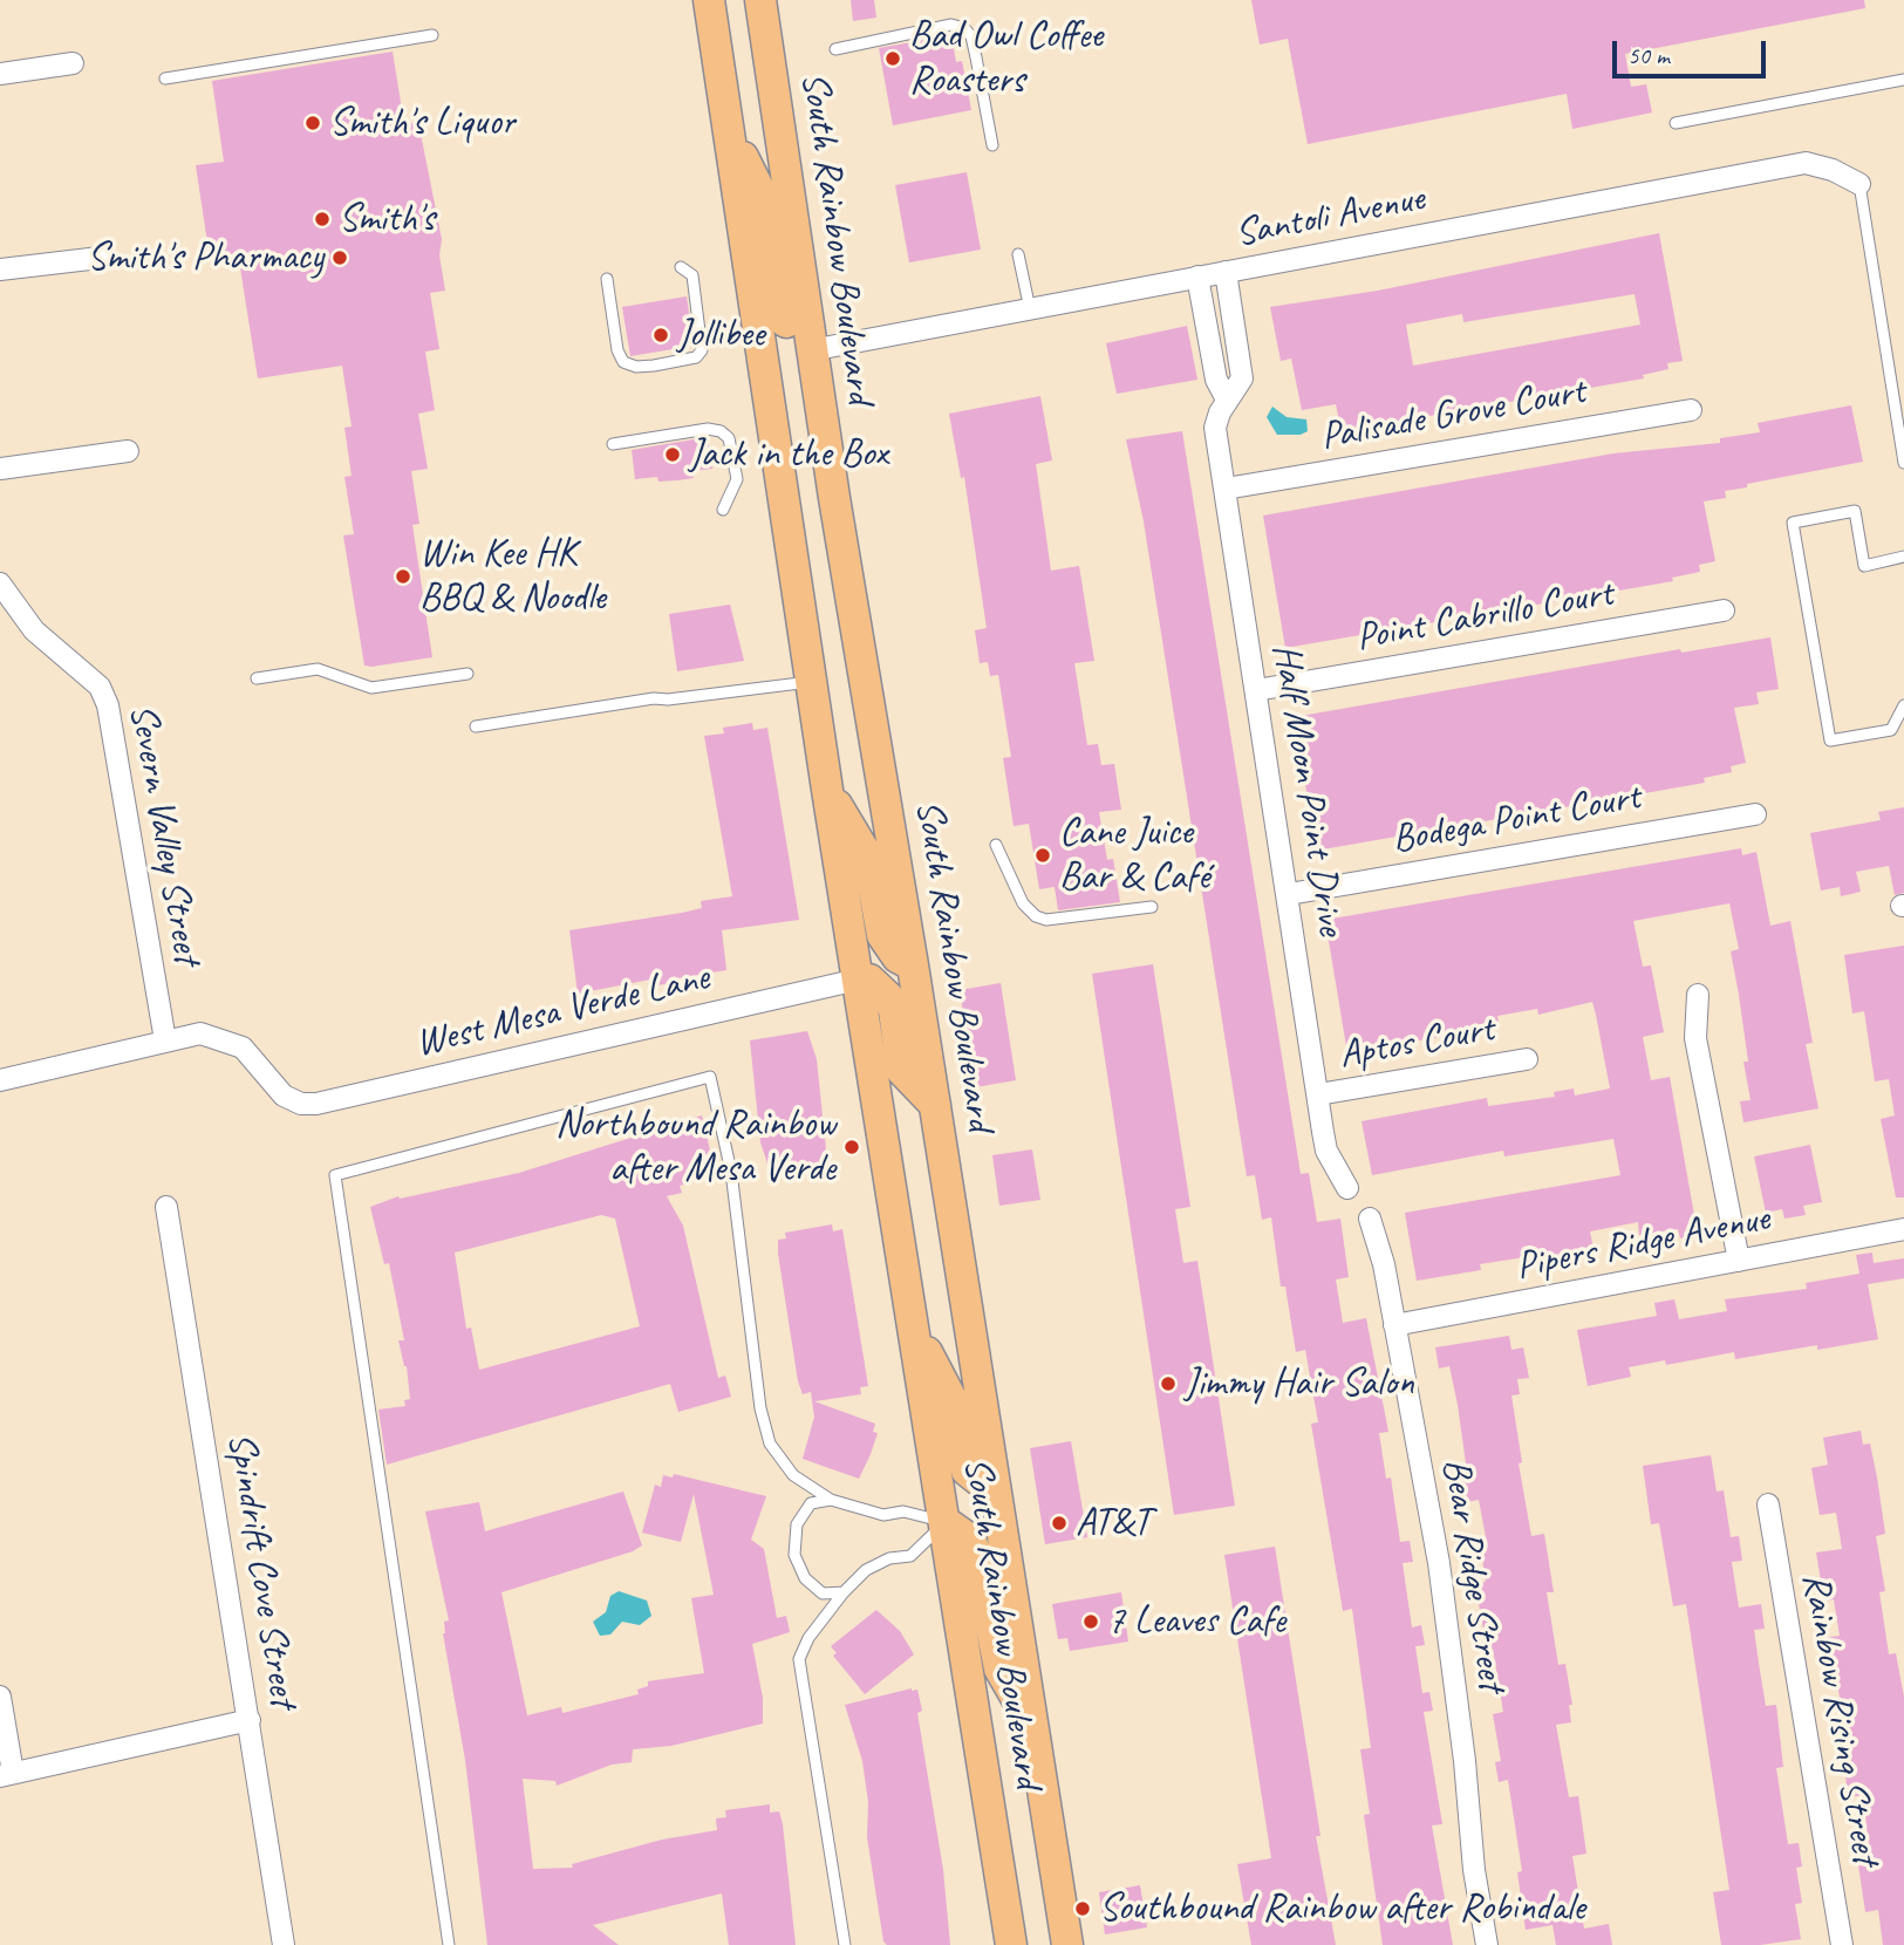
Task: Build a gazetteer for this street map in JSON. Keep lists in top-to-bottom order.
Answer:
{
  "streets": {
    "main road": ["South Rainbow Boulevard"],
    "street": [
      "Santoli Avenue",
      "Palisade Grove Court",
      "Point Cabrillo Court",
      "Half Moon Point Drive",
      "Bodega Point Court",
      "Severn Valley Street",
      "West Mesa Verde Lane",
      "Aptos Court",
      "Pipers Ridge Avenue",
      "Spindrift Cove Street",
      "Bear Ridge Street",
      "Rainbow Rising Street"
    ]
  },
  "crossings": [
    ["Santoli Avenue", "South Rainbow Boulevard"],
    ["Santoli Avenue", "Half Moon Point Drive"],
    ["South Rainbow Boulevard", "West Mesa Verde Lane"],
    ["Palisade Grove Court", "Half Moon Point Drive"],
    ["Point Cabrillo Court", "Half Moon Point Drive"],
    ["Half Moon Point Drive", "Bodega Point Court"],
    ["Half Moon Point Drive", "Aptos Court"],
    ["Severn Valley Street", "West Mesa Verde Lane"],
    ["Pipers Ridge Avenue", "Bear Ridge Street"]
  ],
  "places": [
    "Bad Owl Coffee Roasters",
    "Smith's Liquor",
    "Smith's",
    "Smith's Pharmacy",
    "Jollibee",
    "Jack in the Box",
    "Win Kee HK BBQ & Noodle",
    "Cane Juice Bar & Café",
    "Northbound Rainbow after Mesa Verde",
    "Jimmy Hair Salon",
    "AT&T",
    "7 Leaves Cafe",
    "Southbound Rainbow after Robindale"
  ],
  "scale_bar": "50 m"
}
